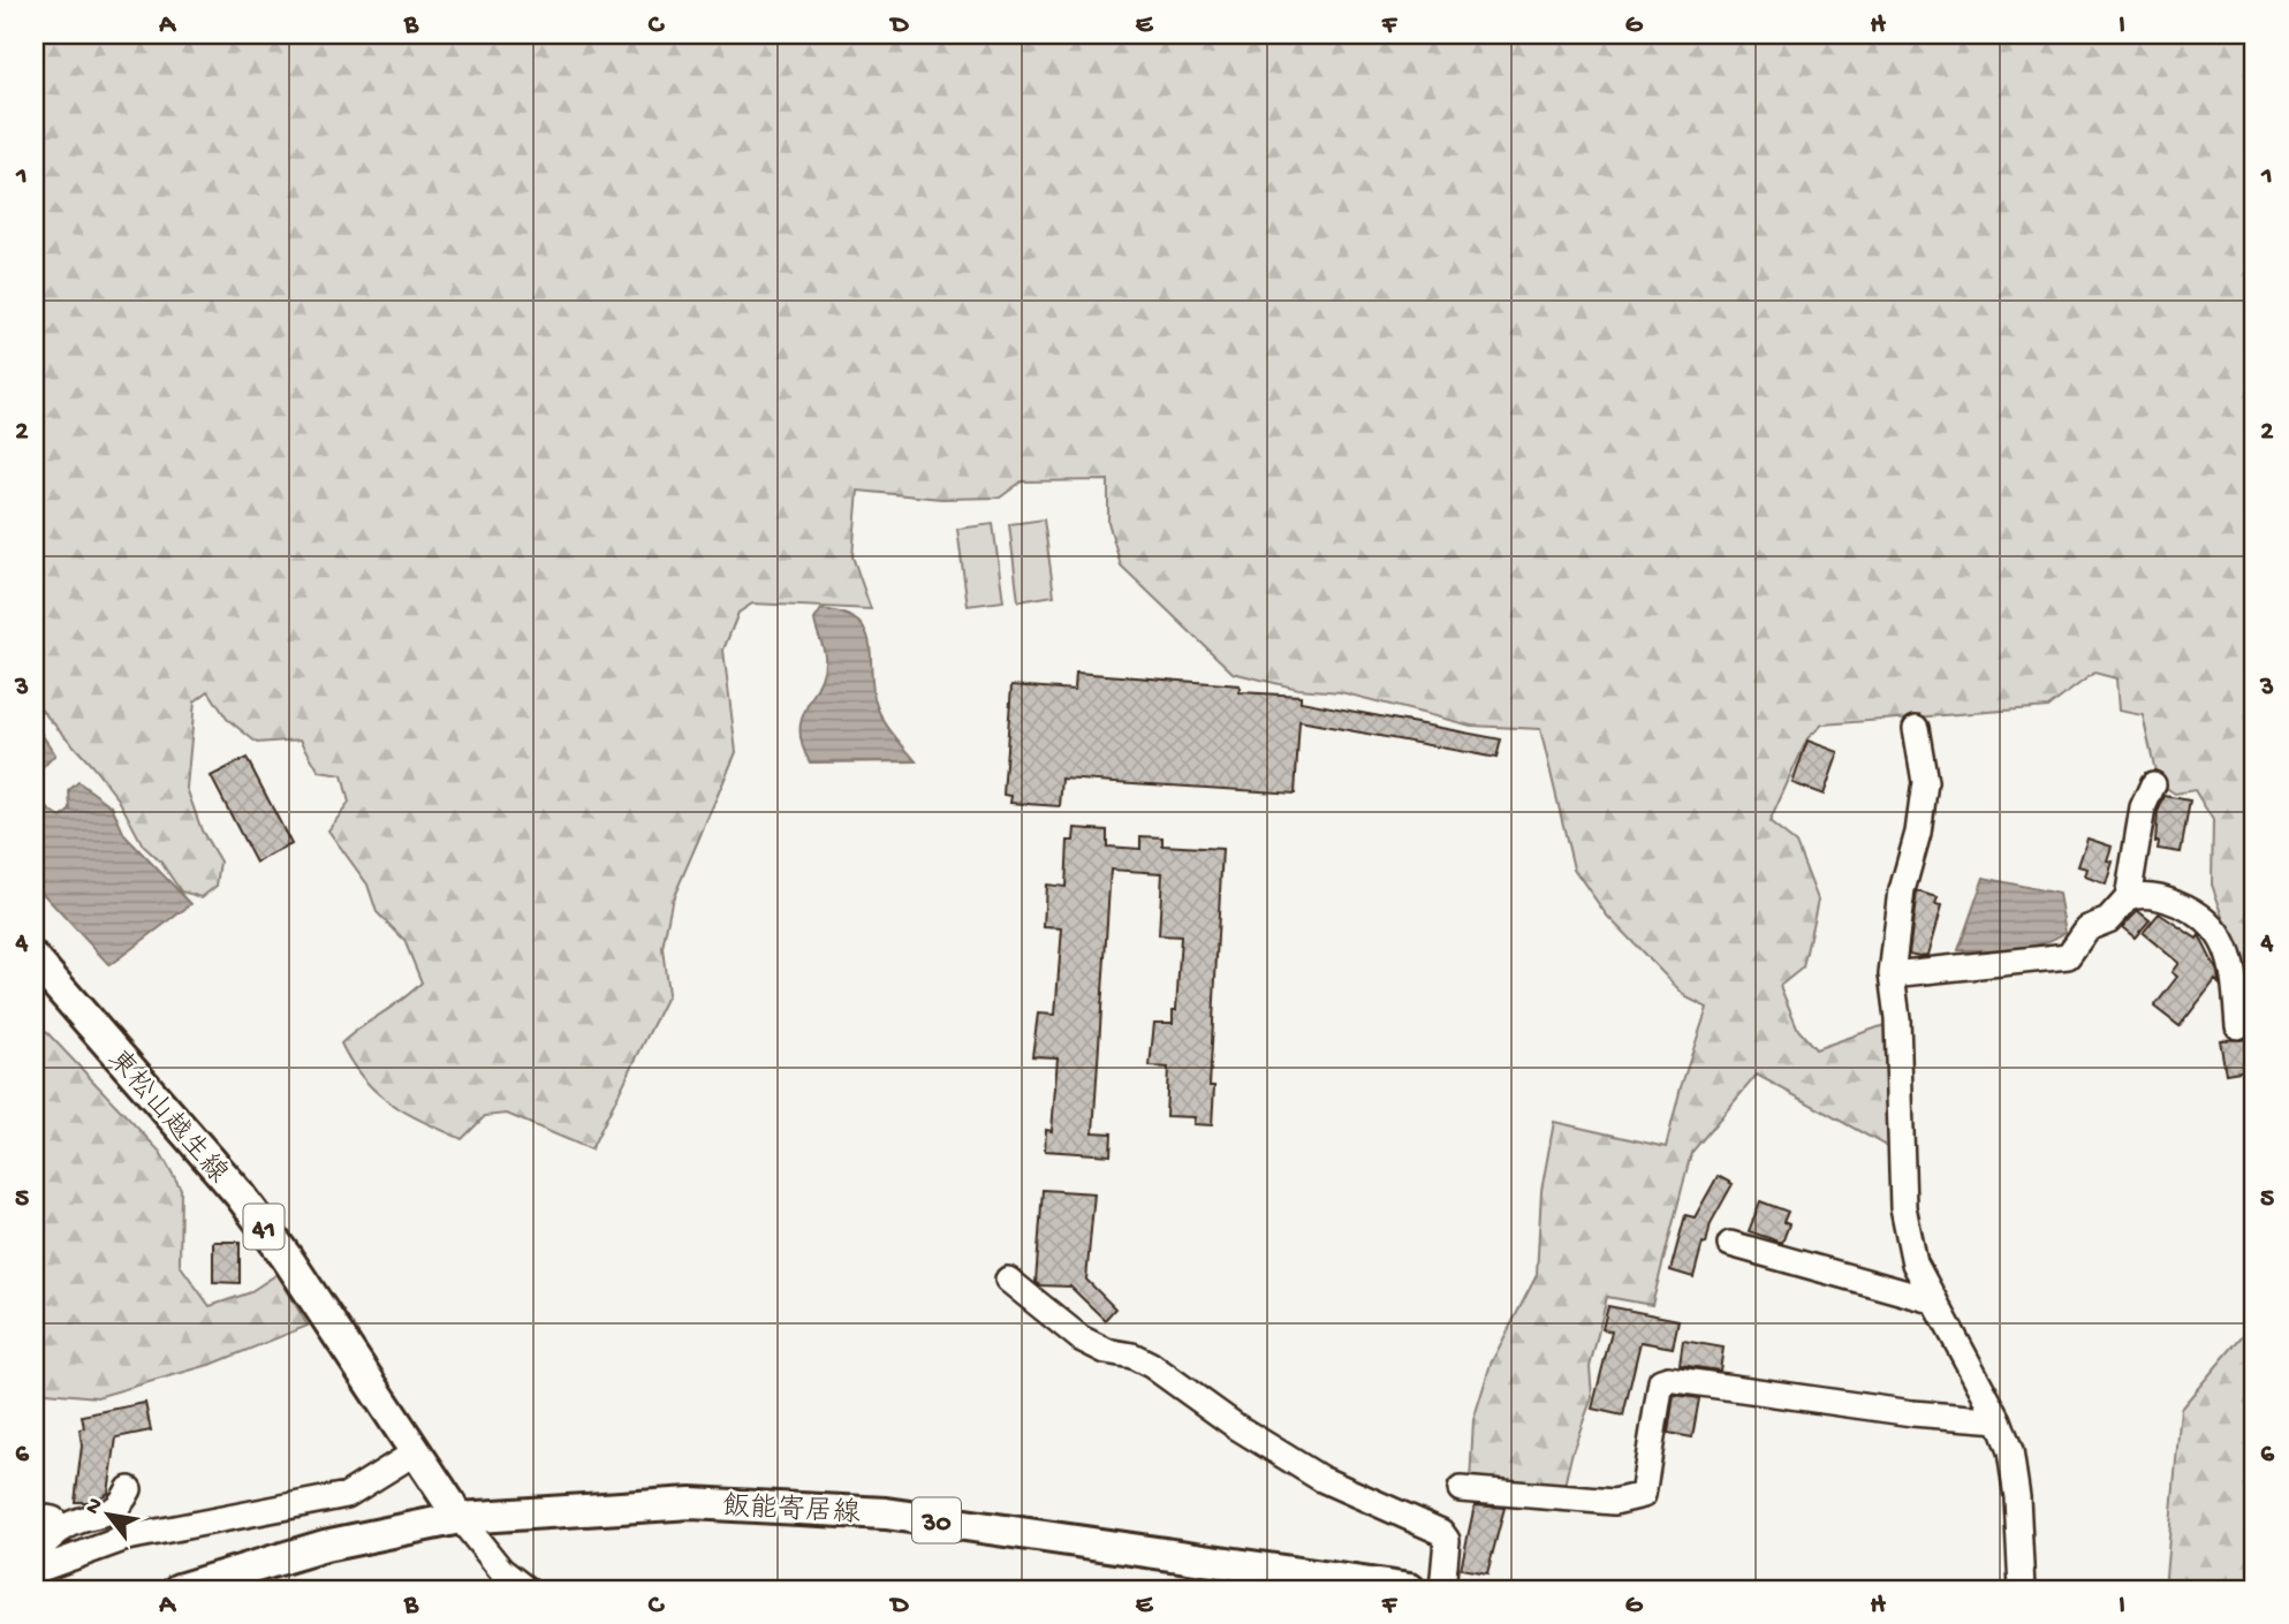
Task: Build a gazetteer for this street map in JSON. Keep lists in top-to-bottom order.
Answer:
{
  "streets": {
    "main road": [
      "東松山越生線",
      "41",
      "飯能寄居線",
      "30"
    ]
  },
  "crossings": [
    ["東松山越生線", "飯能寄居線"]
  ],
  "north": "top left",
  "grid": {
    "columns": [
      "A",
      "B",
      "C",
      "D",
      "E",
      "F",
      "G",
      "H",
      "I"
    ],
    "rows": [
      "1",
      "2",
      "3",
      "4",
      "5",
      "6"
    ]
  }
}
